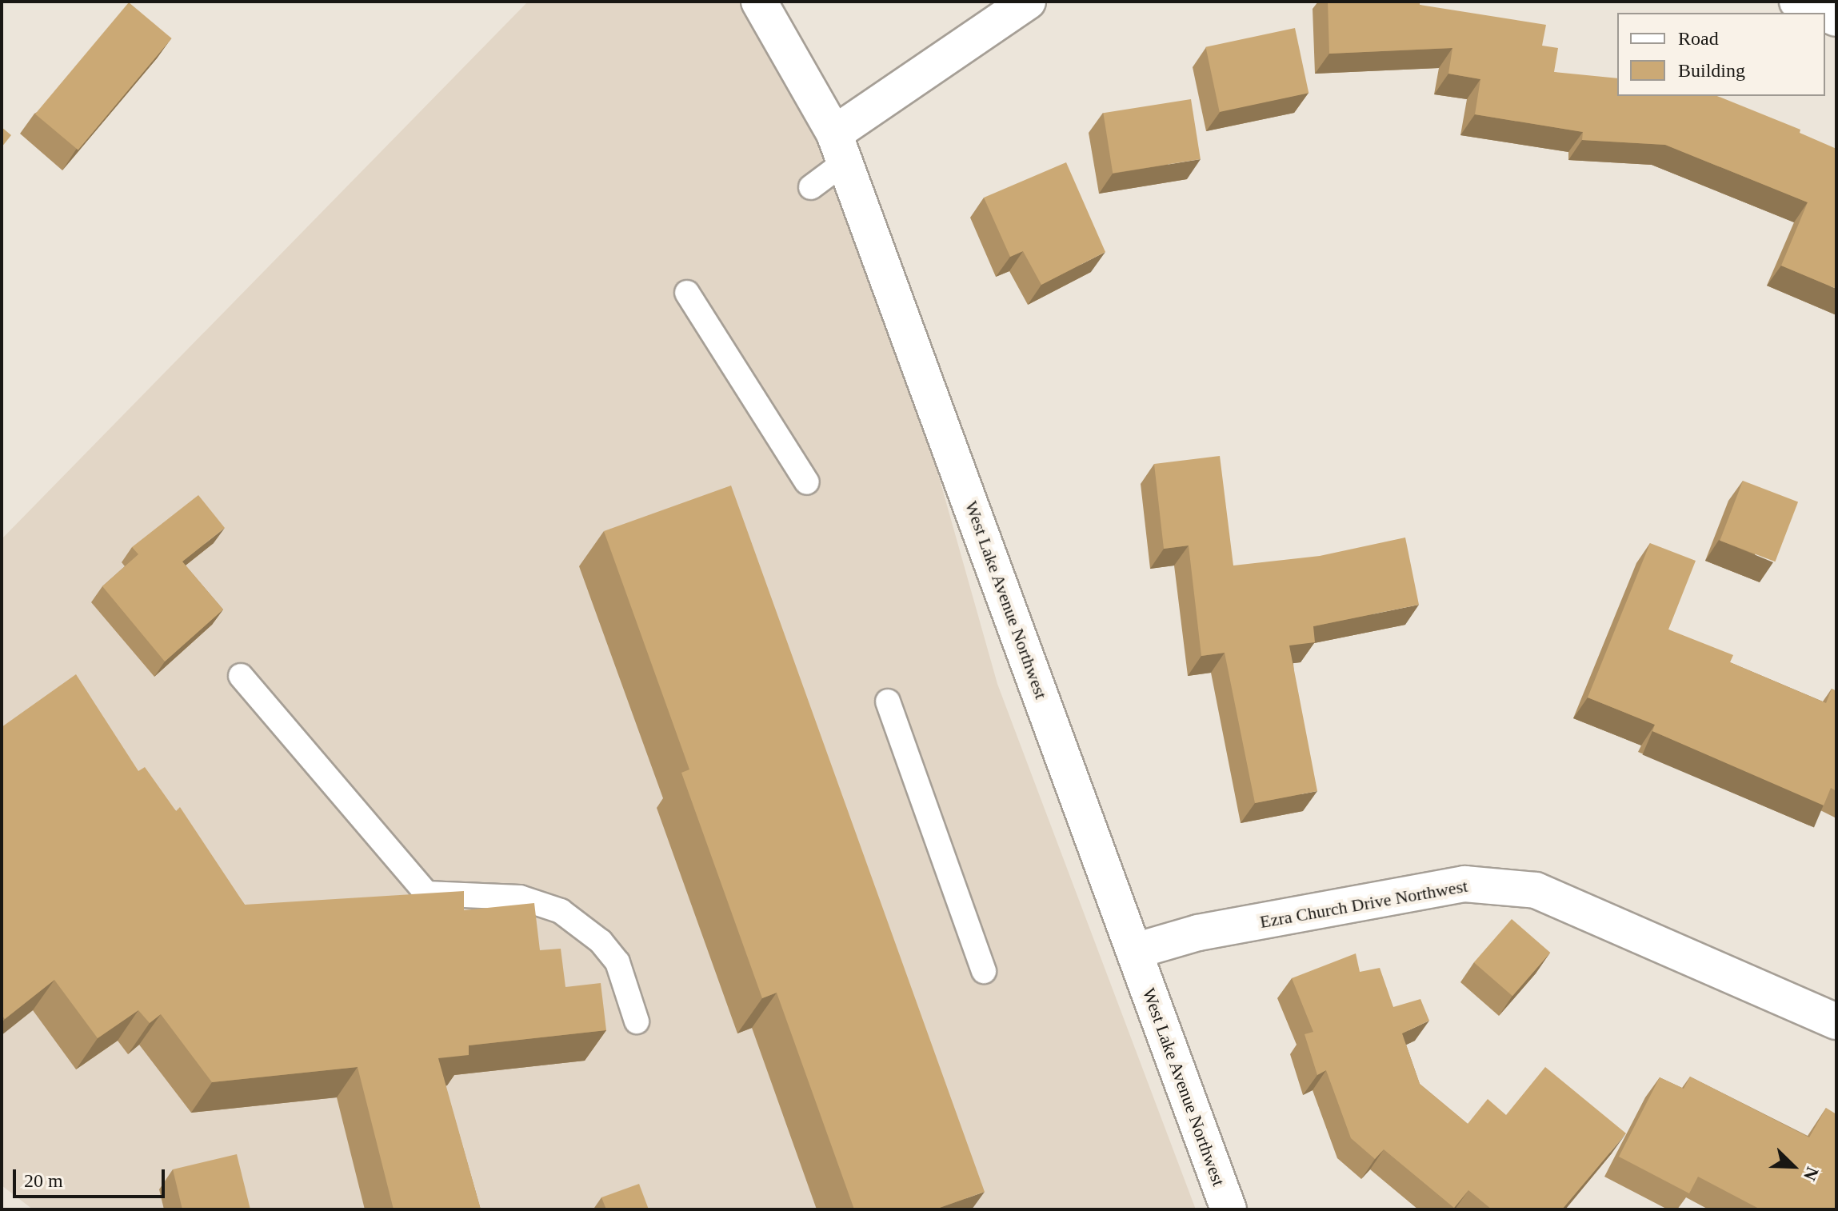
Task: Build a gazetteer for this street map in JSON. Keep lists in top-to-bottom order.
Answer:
{
  "streets": {
    "street": ["West Lake Avenue Northwest", "Ezra Church Drive Northwest"]
  },
  "crossings": [
    ["West Lake Avenue Northwest", "Ezra Church Drive Northwest"]
  ],
  "legend": ["Road", "Building"],
  "scale_bar": "20 m",
  "north": "bottom right"
}
